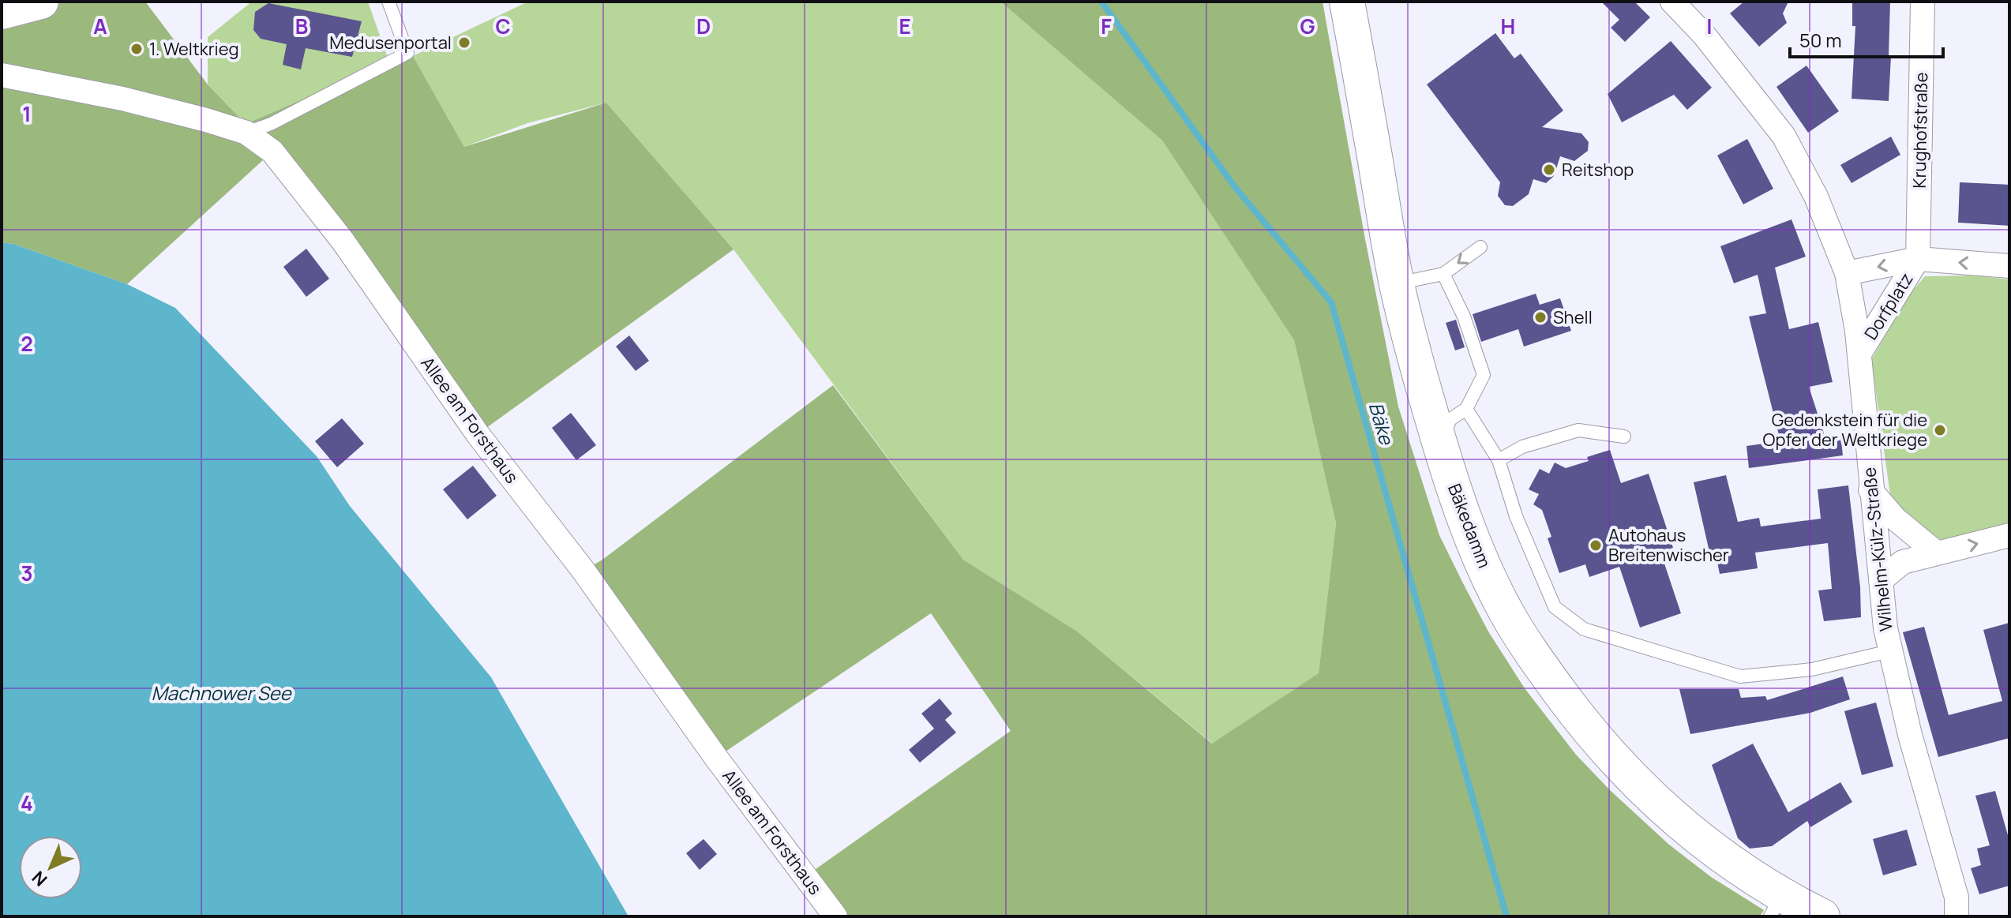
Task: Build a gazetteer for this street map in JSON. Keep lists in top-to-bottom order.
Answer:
{
  "streets": {
    "street": [
      "Krughofstraße",
      "Dorfplatz",
      "Allee am Forsthaus",
      "Bäkedamm",
      "Wilhelm-Külz-Straße"
    ]
  },
  "crossings": [
    ["Krughofstraße", "Dorfplatz"],
    ["Dorfplatz", "Wilhelm-Külz-Straße"]
  ],
  "one_way": ["Dorfplatz"],
  "water": ["Bäke", "Machnower See"],
  "places": [
    "Medusenportal",
    "1. Weltkrieg",
    "Reitshop",
    "Shell",
    "Gedenkstein für die Opfer der Weltkriege",
    "Autohaus Breitenwischer"
  ],
  "scale_bar": "50 m",
  "north": "bottom left",
  "grid": {
    "columns": [
      "A",
      "B",
      "C",
      "D",
      "E",
      "F",
      "G",
      "H",
      "I"
    ],
    "rows": [
      "1",
      "2",
      "3",
      "4"
    ]
  }
}
